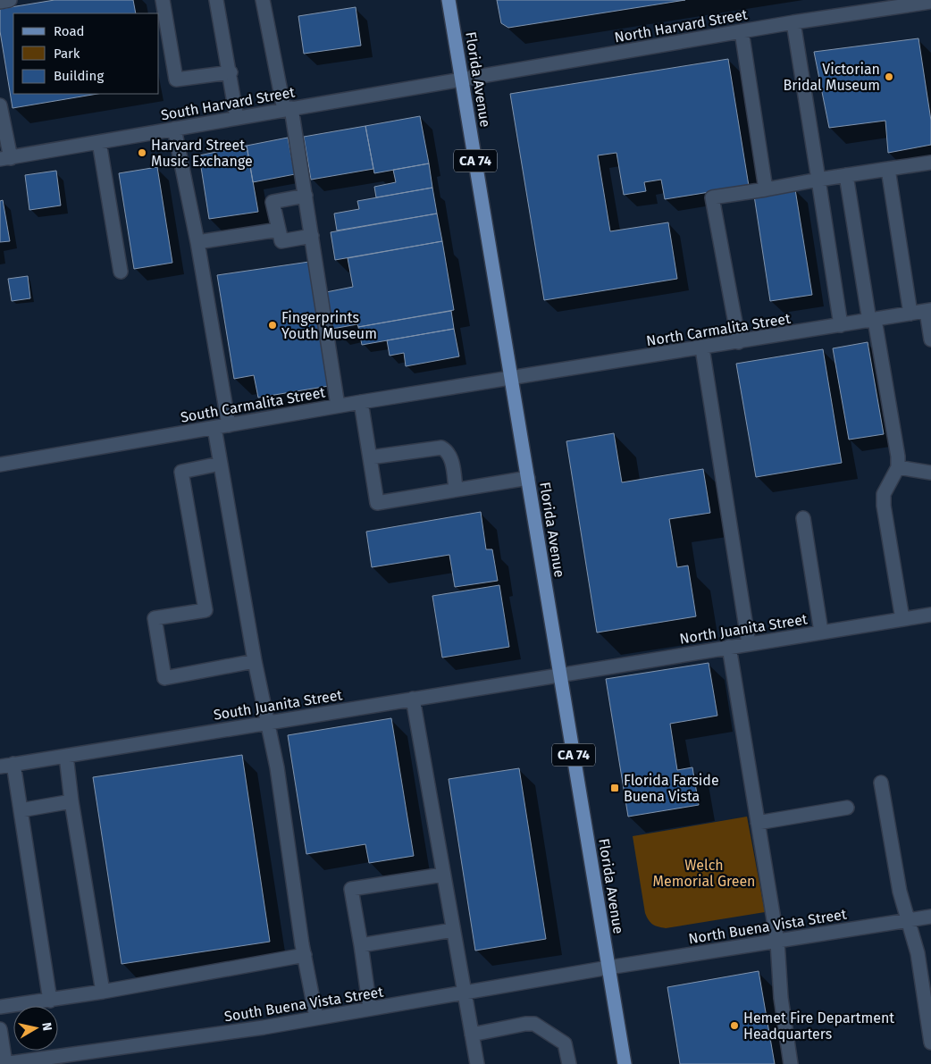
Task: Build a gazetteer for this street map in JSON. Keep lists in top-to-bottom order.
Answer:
{
  "streets": {
    "main road": ["Florida Avenue", "CA 74"],
    "street": [
      "North Harvard Street",
      "South Harvard Street",
      "North Carmalita Street",
      "South Carmalita Street",
      "North Juanita Street",
      "South Juanita Street",
      "North Buena Vista Street",
      "South Buena Vista Street"
    ]
  },
  "crossings": [
    ["North Harvard Street", "Florida Avenue"],
    ["North Harvard Street", "South Harvard Street"],
    ["Florida Avenue", "South Harvard Street"],
    ["Florida Avenue", "North Carmalita Street"],
    ["Florida Avenue", "South Carmalita Street"],
    ["Florida Avenue", "North Juanita Street"],
    ["Florida Avenue", "South Juanita Street"],
    ["Florida Avenue", "North Buena Vista Street"],
    ["Florida Avenue", "South Buena Vista Street"],
    ["North Carmalita Street", "South Carmalita Street"],
    ["North Juanita Street", "South Juanita Street"],
    ["North Buena Vista Street", "South Buena Vista Street"]
  ],
  "parks": ["Welch Memorial Green"],
  "places": {
    "other": [
      "Victorian Bridal Museum",
      "Harvard Street Music Exchange",
      "Fingerprints Youth Museum",
      "Hemet Fire Department Headquarters"
    ],
    "transit": ["Florida Farside Buena Vista"]
  },
  "legend": ["Road", "Park", "Building"],
  "north": "right"
}
